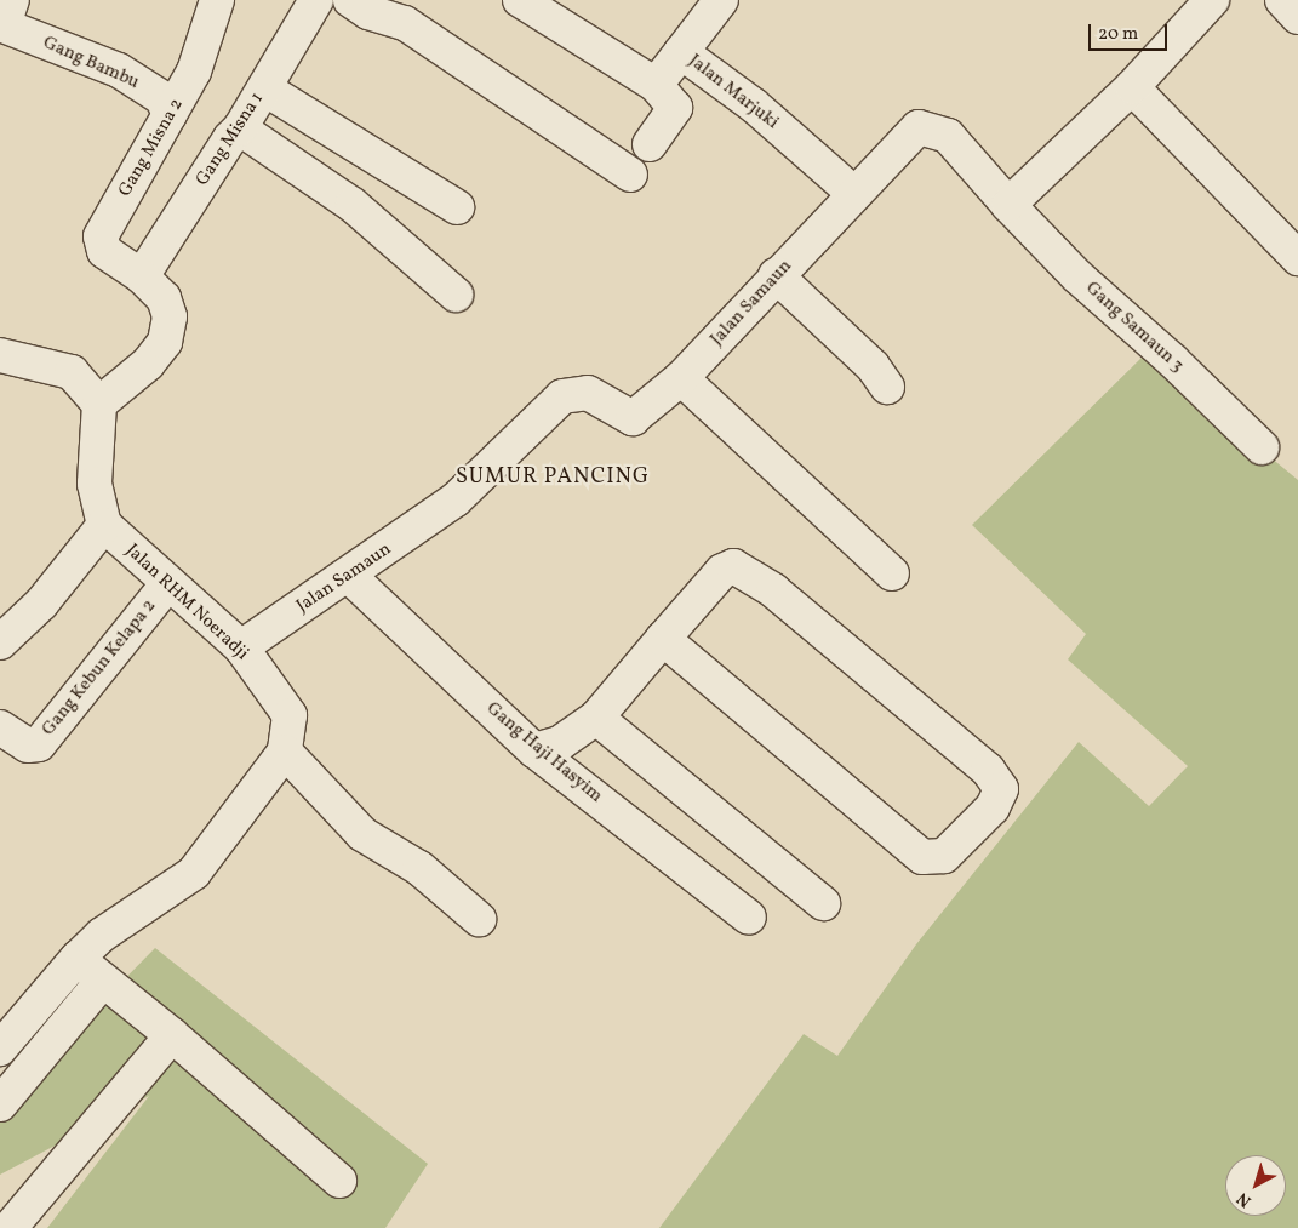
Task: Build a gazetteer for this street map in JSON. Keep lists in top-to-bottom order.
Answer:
{
  "streets": {
    "street": [
      "Gang Bambu",
      "Jalan Marjuki",
      "Gang Misna 1",
      "Gang Misna 2",
      "Jalan Samaun",
      "Gang Samaun 3",
      "Jalan RHM Noeradji",
      "Gang Kebun Kelapa 2",
      "Gang Haji Hasyim"
    ]
  },
  "crossings": [
    ["Gang Bambu", "Gang Misna 2"],
    ["Jalan Marjuki", "Jalan Samaun"],
    ["Gang Misna 1", "Gang Misna 2"],
    ["Jalan Samaun", "Gang Samaun 3"],
    ["Jalan Samaun", "Jalan RHM Noeradji"],
    ["Jalan Samaun", "Gang Haji Hasyim"],
    ["Jalan RHM Noeradji", "Gang Kebun Kelapa 2"]
  ],
  "districts": ["SUMUR PANCING"],
  "scale_bar": "20 m",
  "north": "bottom left"
}
